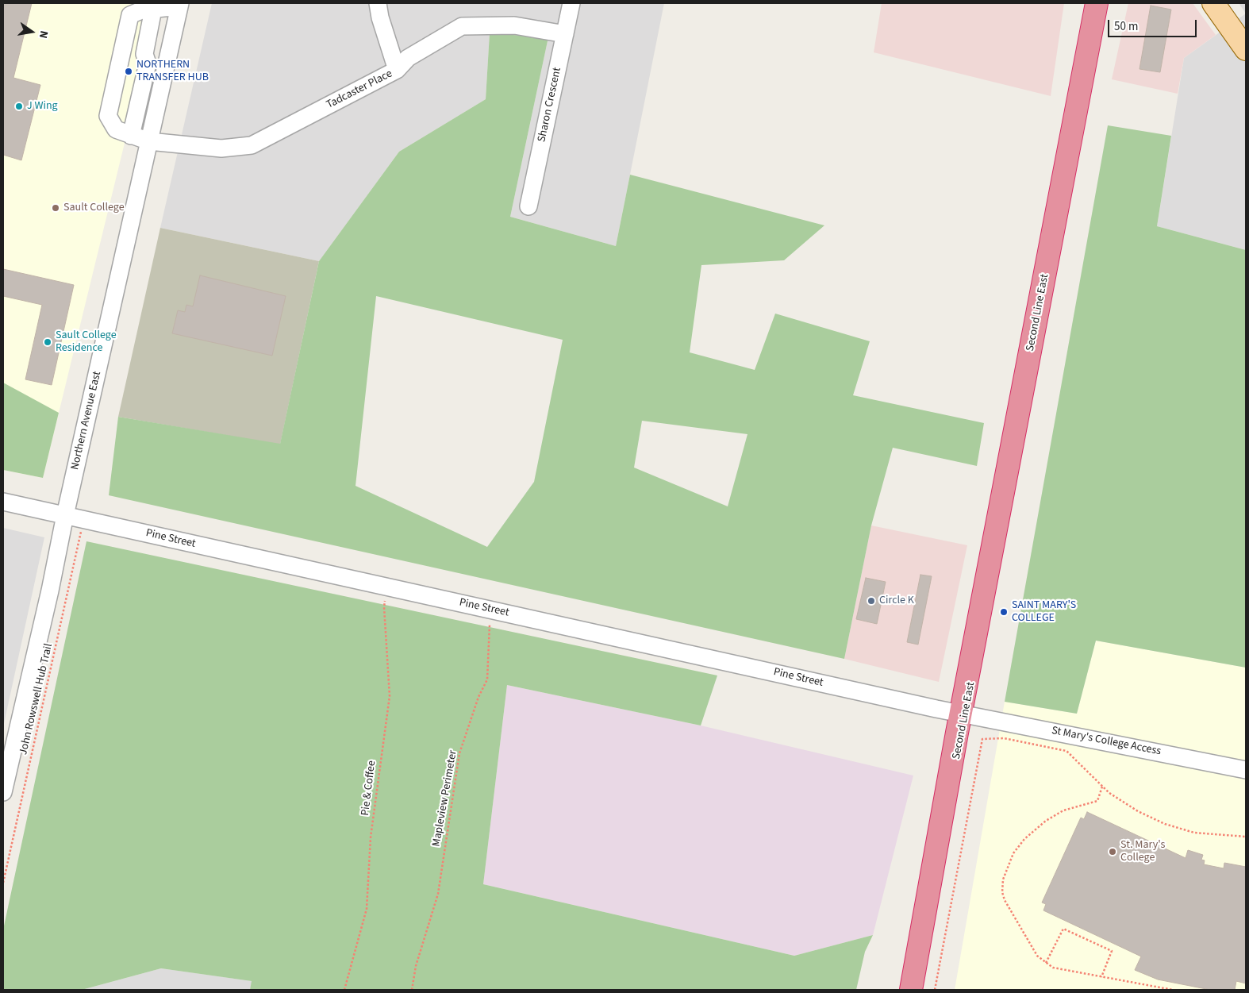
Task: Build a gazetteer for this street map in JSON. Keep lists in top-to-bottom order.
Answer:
{
  "streets": {
    "highway": ["Second Line East"],
    "street": [
      "Tadcaster Place",
      "Sharon Crescent",
      "Northern Avenue East",
      "Pine Street",
      "St Mary's College Access"
    ],
    "path": ["John Rowswell Hub Trail", "Pie & Coffee", "Mapleview Perimeter"]
  },
  "crossings": [
    ["Tadcaster Place", "Sharon Crescent"],
    ["Tadcaster Place", "Northern Avenue East"],
    ["Second Line East", "Pine Street"],
    ["Second Line East", "St Mary's College Access"],
    ["Northern Avenue East", "Pine Street"],
    ["Pine Street", "John Rowswell Hub Trail"],
    ["Pine Street", "St Mary's College Access"],
    ["Pine Street", "Pie & Coffee"],
    ["Pine Street", "Mapleview Perimeter"]
  ],
  "places": [
    "NORTHERN TRANSFER HUB",
    "J Wing",
    "Sault College",
    "Sault College Residence",
    "Circle K",
    "SAINT MARY'S COLLEGE",
    "St. Mary's College"
  ],
  "scale_bar": "50 m",
  "north": "right"
}
